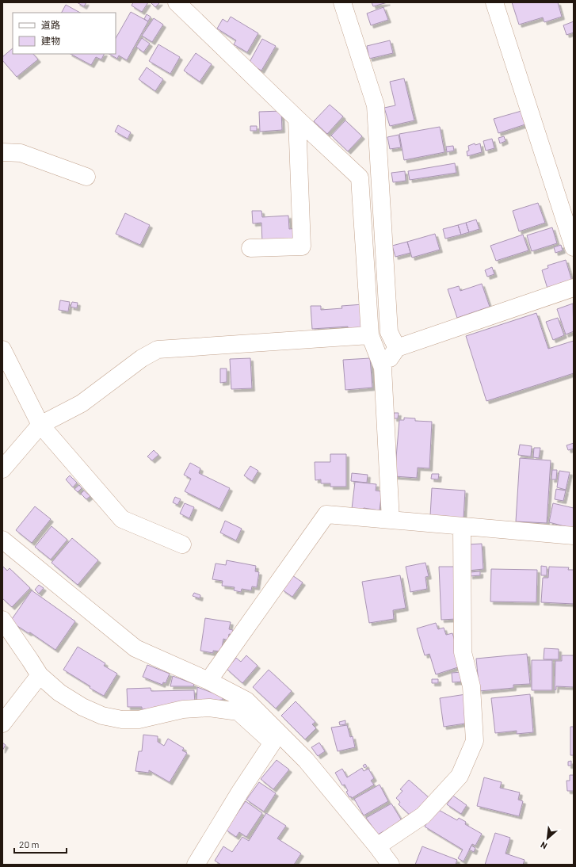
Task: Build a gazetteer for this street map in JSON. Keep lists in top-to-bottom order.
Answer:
{
  "legend": ["道路", "建物"],
  "scale_bar": "20 m",
  "north": "bottom left"
}
